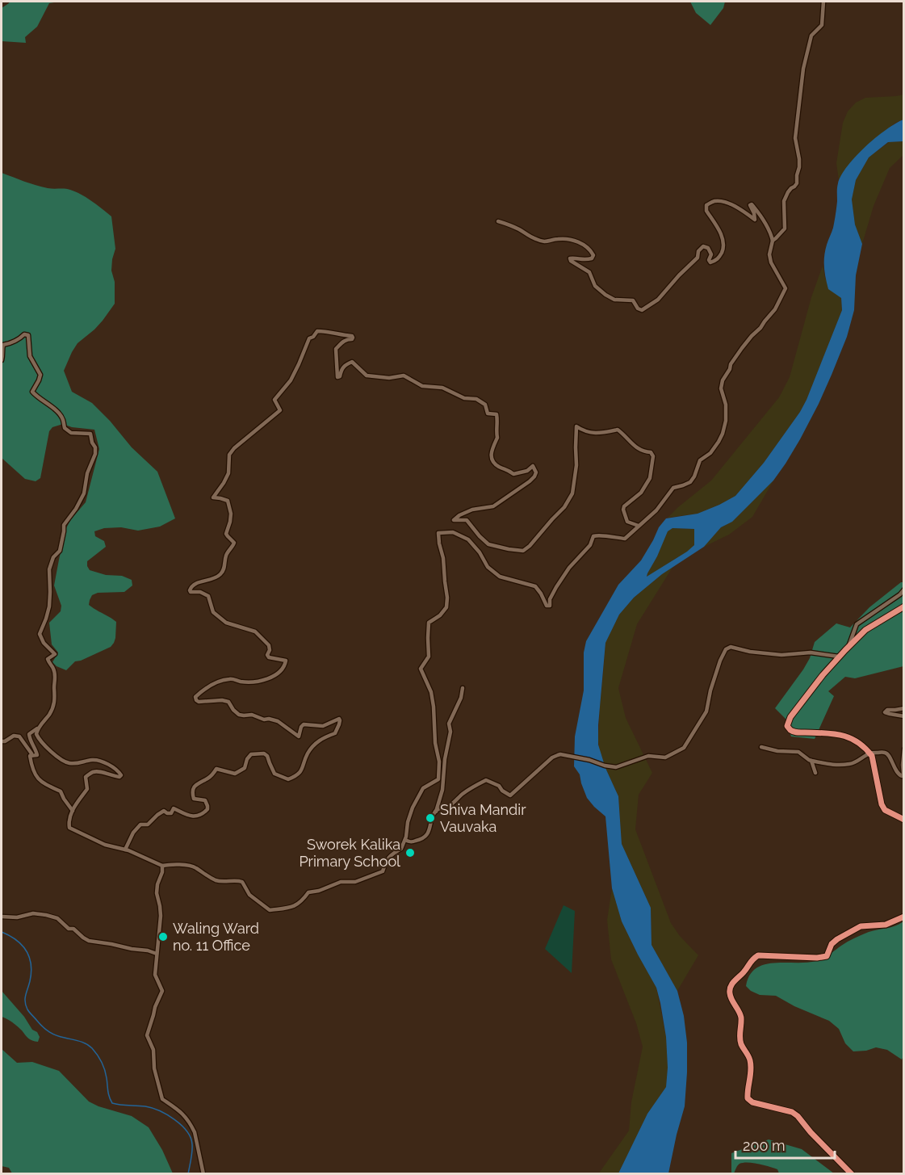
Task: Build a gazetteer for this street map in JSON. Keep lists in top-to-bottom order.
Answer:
{
  "places": ["Shiva Mandir Vauvaka", "Sworek Kalika Primary School", "Waling Ward no. 11 Office"],
  "scale_bar": "200 m"
}
